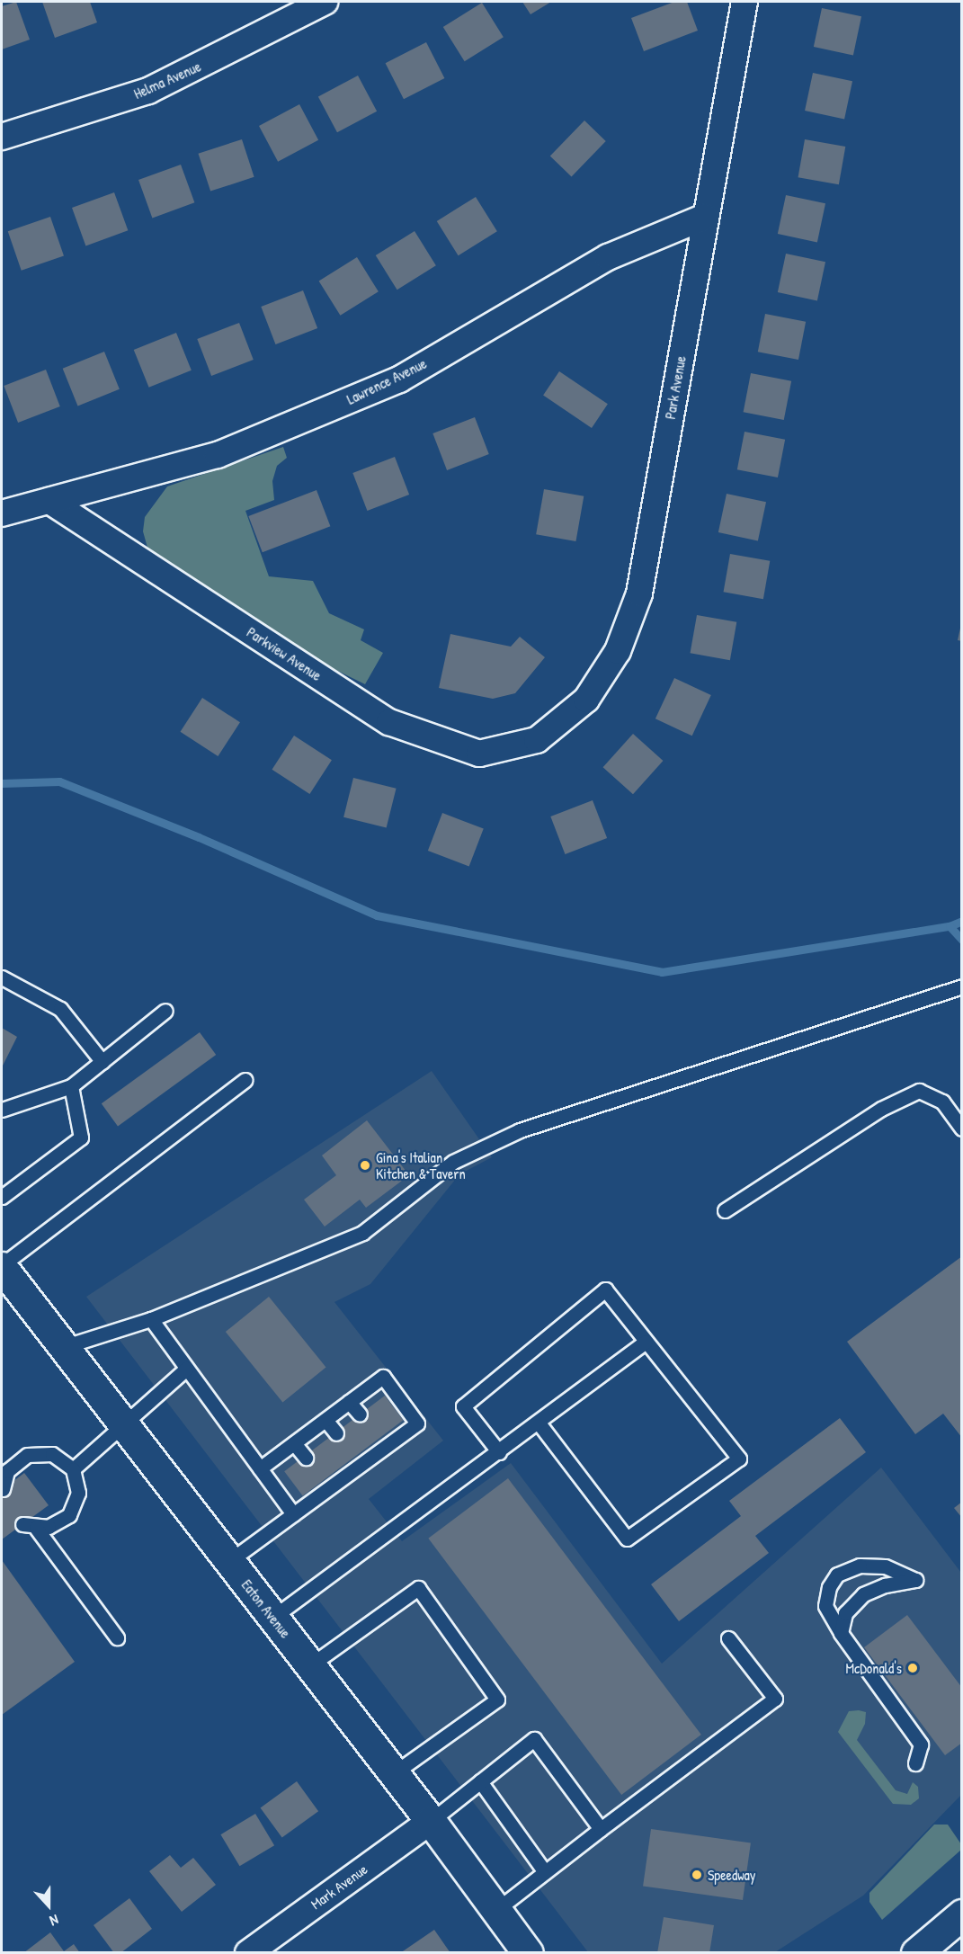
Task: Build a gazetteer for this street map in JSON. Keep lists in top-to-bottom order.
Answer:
{
  "streets": {
    "main road": ["Eaton Avenue"],
    "street": [
      "Helma Avenue",
      "Lawrence Avenue",
      "Park Avenue",
      "Parkview Avenue",
      "Mark Avenue"
    ]
  },
  "crossings": [
    ["Lawrence Avenue", "Park Avenue"],
    ["Lawrence Avenue", "Parkview Avenue"],
    ["Park Avenue", "Parkview Avenue"],
    ["Eaton Avenue", "Mark Avenue"]
  ],
  "places": ["Gina's Italian Kitchen & Tavern", "McDonald's", "Speedway"],
  "north": "bottom"
}
